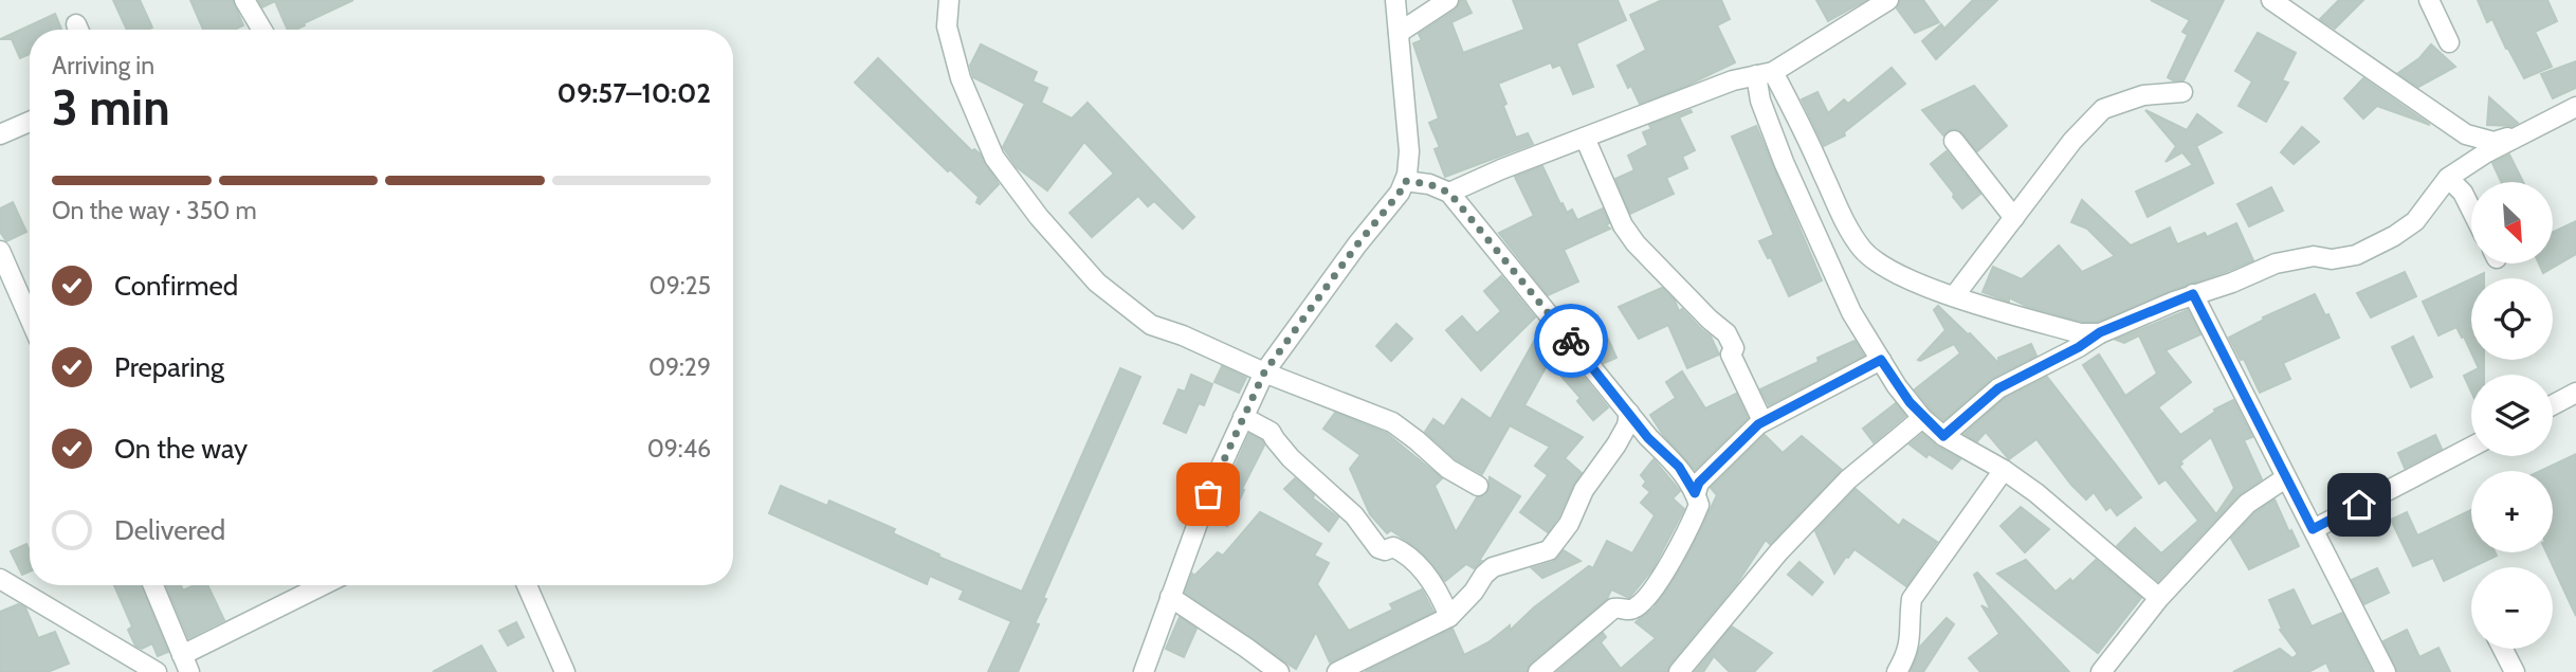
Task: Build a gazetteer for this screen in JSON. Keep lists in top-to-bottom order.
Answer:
{
  "north": "bottom right",
  "page": {
    "heading": ["3 min", "Arriving in", "09:57–10:02"],
    "bar": "On the way · 350 m",
    "map_buttons": ["+", "−"],
    "list": [
      ["Confirmed", "09:25"],
      ["Preparing", "09:29"],
      ["On the way", "09:46"],
      "Delivered"
    ]
  }
}
